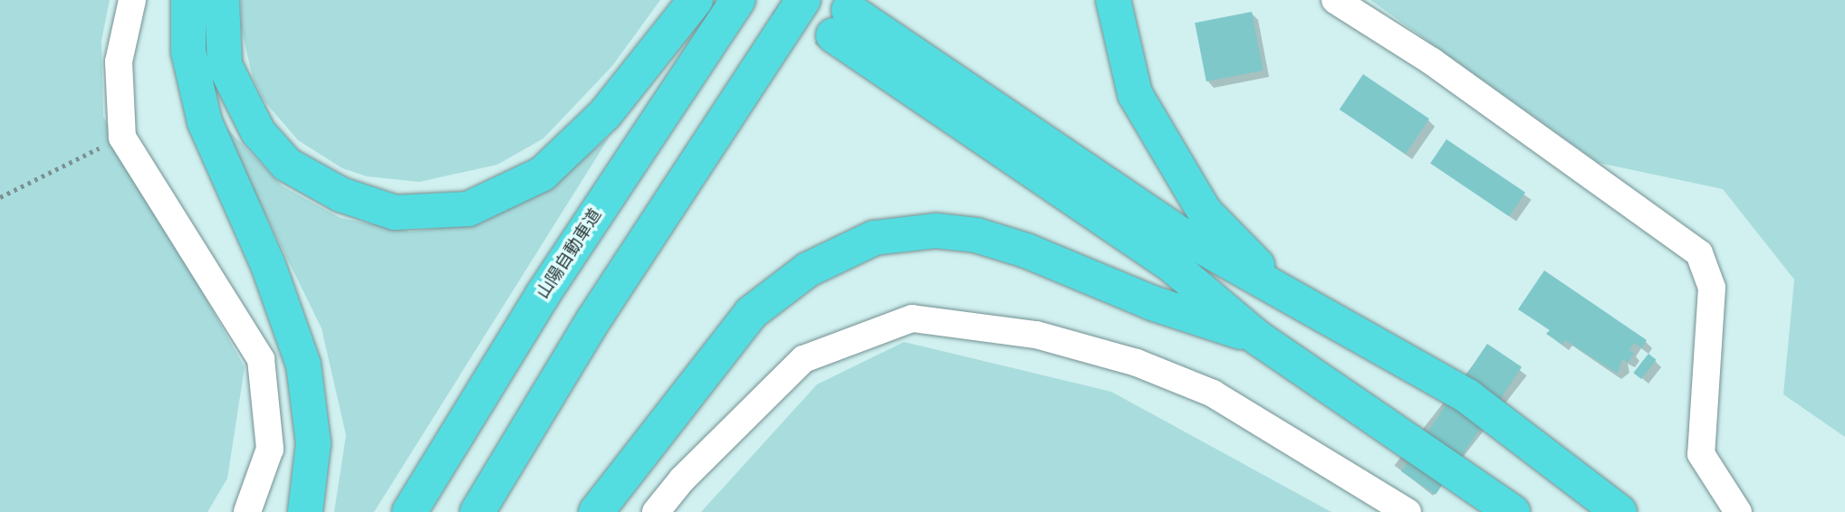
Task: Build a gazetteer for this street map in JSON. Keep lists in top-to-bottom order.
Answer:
{
  "streets": {
    "highway": ["山陽自動車道"]
  }
}
